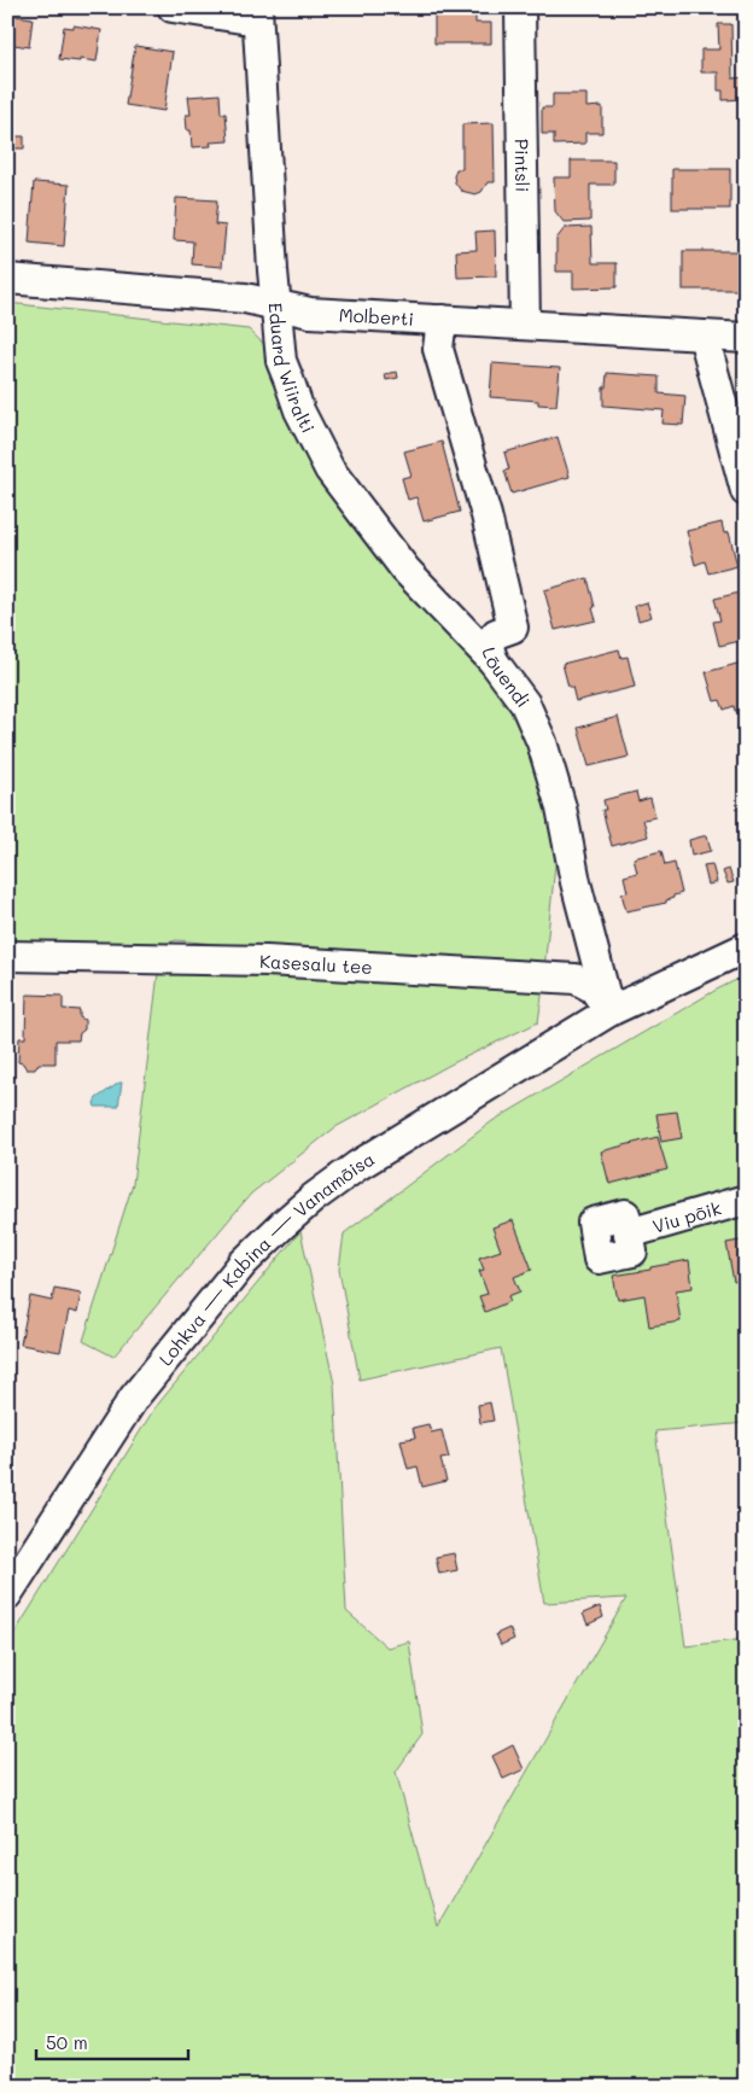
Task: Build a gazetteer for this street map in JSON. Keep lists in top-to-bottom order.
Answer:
{
  "streets": {
    "street": [
      "Pintsli",
      "Molberti",
      "Eduard Wiiralti",
      "Lõuendi",
      "Kasesalu tee",
      "Viu põik",
      "Lohkva — Kabina — Vanamõisa"
    ]
  },
  "crossings": [
    ["Pintsli", "Molberti"],
    ["Molberti", "Eduard Wiiralti"],
    ["Molberti", "Lõuendi"],
    ["Eduard Wiiralti", "Lõuendi"],
    ["Lõuendi", "Kasesalu tee"],
    ["Lõuendi", "Lohkva — Kabina — Vanamõisa"],
    ["Kasesalu tee", "Lohkva — Kabina — Vanamõisa"]
  ],
  "scale_bar": "50 m"
}
